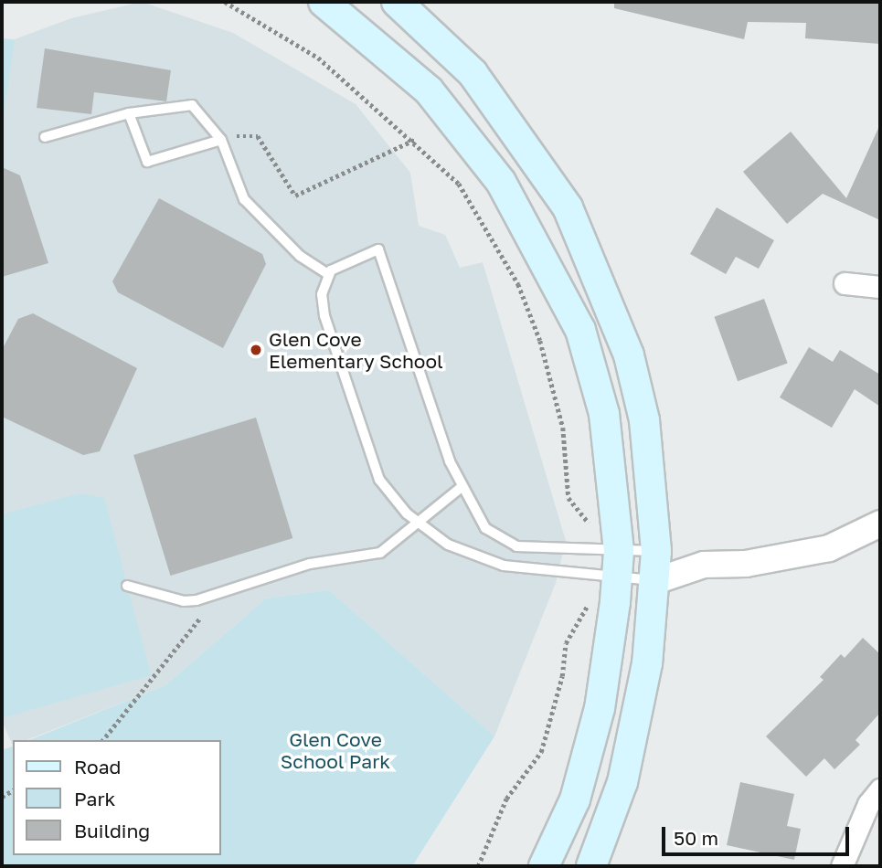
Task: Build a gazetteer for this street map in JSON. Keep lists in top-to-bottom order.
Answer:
{
  "parks": ["Glen Cove School Park"],
  "places": ["Glen Cove Elementary School"],
  "legend": ["Road", "Park", "Building"],
  "scale_bar": "50 m"
}
